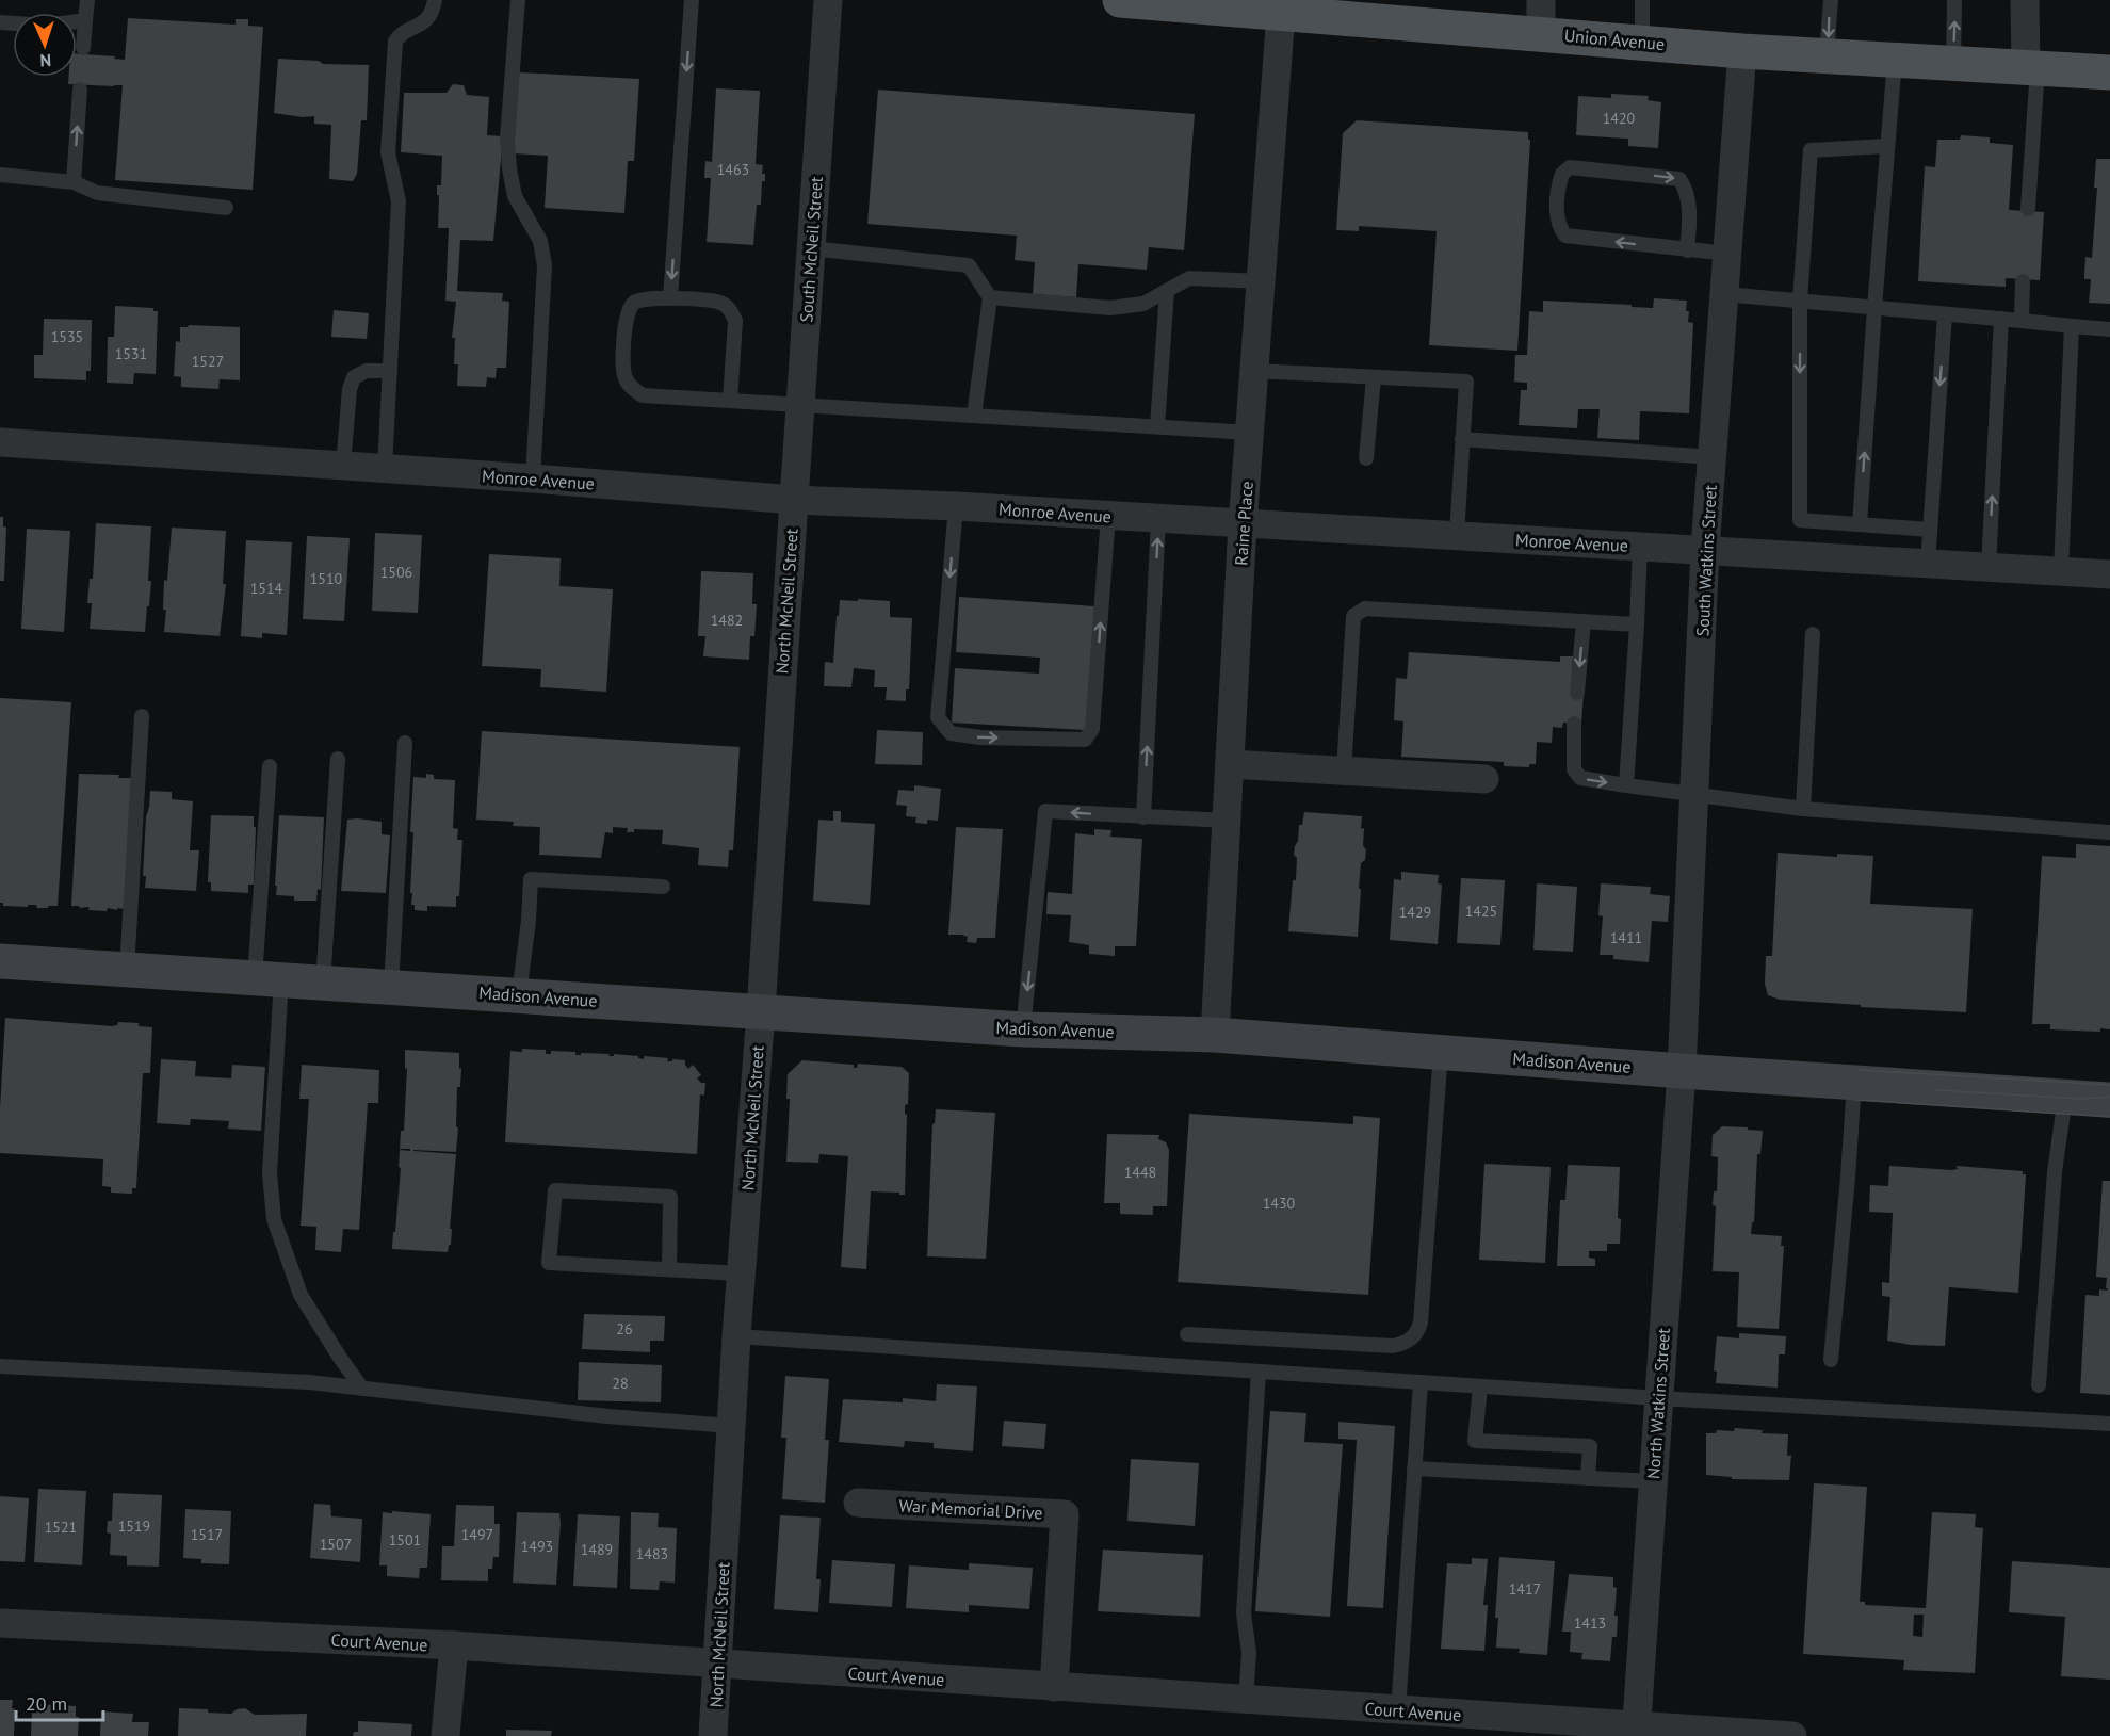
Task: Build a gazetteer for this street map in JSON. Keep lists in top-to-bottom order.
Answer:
{
  "streets": {
    "main road": ["Union Avenue"],
    "street": [
      "South McNeil Street",
      "Monroe Avenue",
      "Raine Place",
      "South Watkins Street",
      "North McNeil Street",
      "Madison Avenue",
      "North Watkins Street",
      "War Memorial Drive",
      "Court Avenue"
    ]
  },
  "crossings": [
    ["Union Avenue", "Raine Place"],
    ["Union Avenue", "South Watkins Street"],
    ["South McNeil Street", "Monroe Avenue"],
    ["South McNeil Street", "North McNeil Street"],
    ["Monroe Avenue", "Raine Place"],
    ["Monroe Avenue", "South Watkins Street"],
    ["Monroe Avenue", "North McNeil Street"],
    ["Raine Place", "Madison Avenue"],
    ["South Watkins Street", "Madison Avenue"],
    ["South Watkins Street", "North Watkins Street"],
    ["North McNeil Street", "Madison Avenue"],
    ["North McNeil Street", "Court Avenue"],
    ["Madison Avenue", "North Watkins Street"],
    ["North Watkins Street", "Court Avenue"],
    ["War Memorial Drive", "Court Avenue"]
  ],
  "house_numbers": [
    "1420",
    "1463",
    "1535",
    "1531",
    "1527",
    "1506",
    "1510",
    "1514",
    "1482",
    "1425",
    "1429",
    "1411",
    "1448",
    "1430",
    "26",
    "28",
    "1519",
    "1521",
    "1517",
    "1497",
    "1501",
    "1507",
    "1493",
    "1489",
    "1483",
    "1417",
    "1413"
  ],
  "scale_bar": "20 m",
  "north": "bottom"
}
